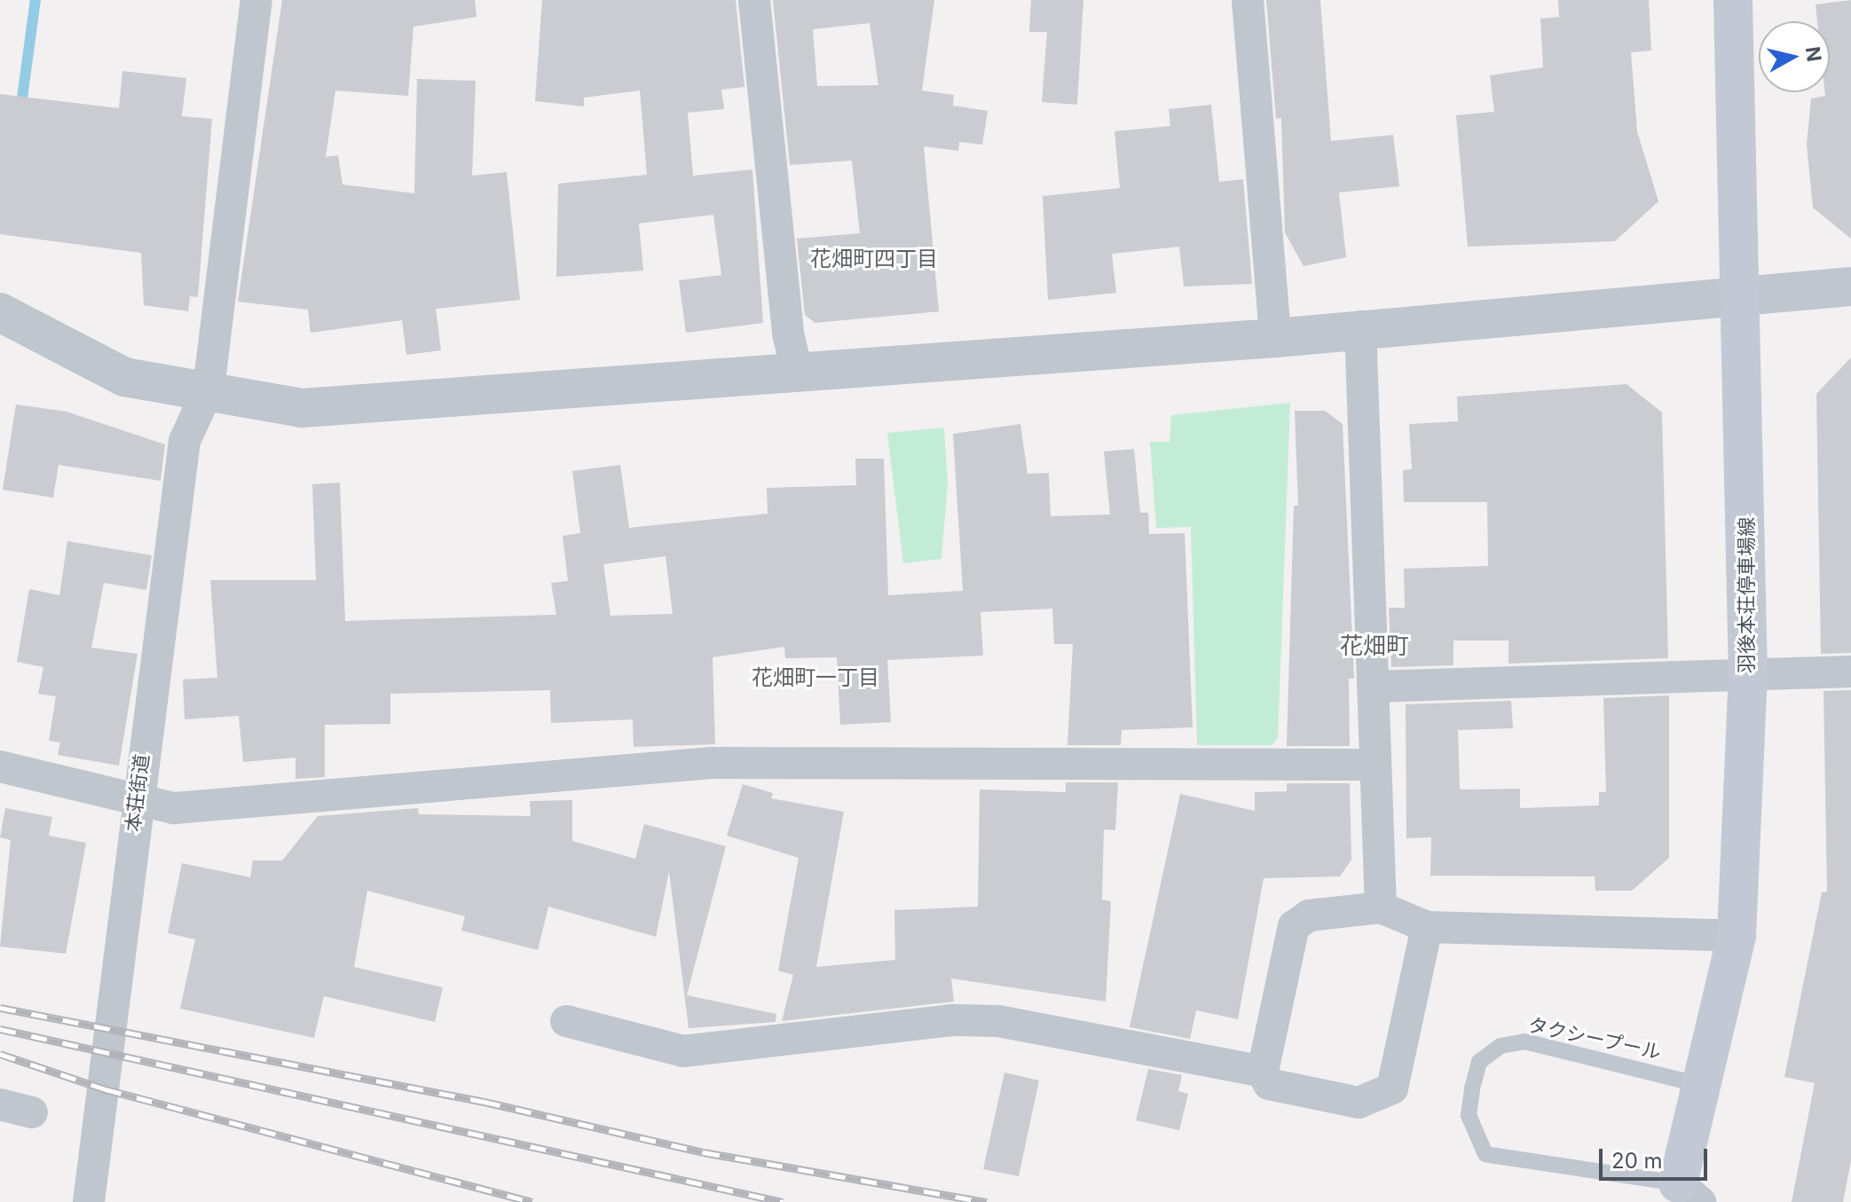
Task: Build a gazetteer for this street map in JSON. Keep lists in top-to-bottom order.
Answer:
{
  "streets": {
    "main road": ["羽後本荘停車場線"],
    "street": ["本荘街道"],
    "lane": ["タクシープール"]
  },
  "crossings": [
    ["羽後本荘停車場線", "タクシープール"]
  ],
  "districts": ["花畑町四丁目", "花畑町", "花畑町一丁目"],
  "scale_bar": "20 m",
  "north": "right"
}
